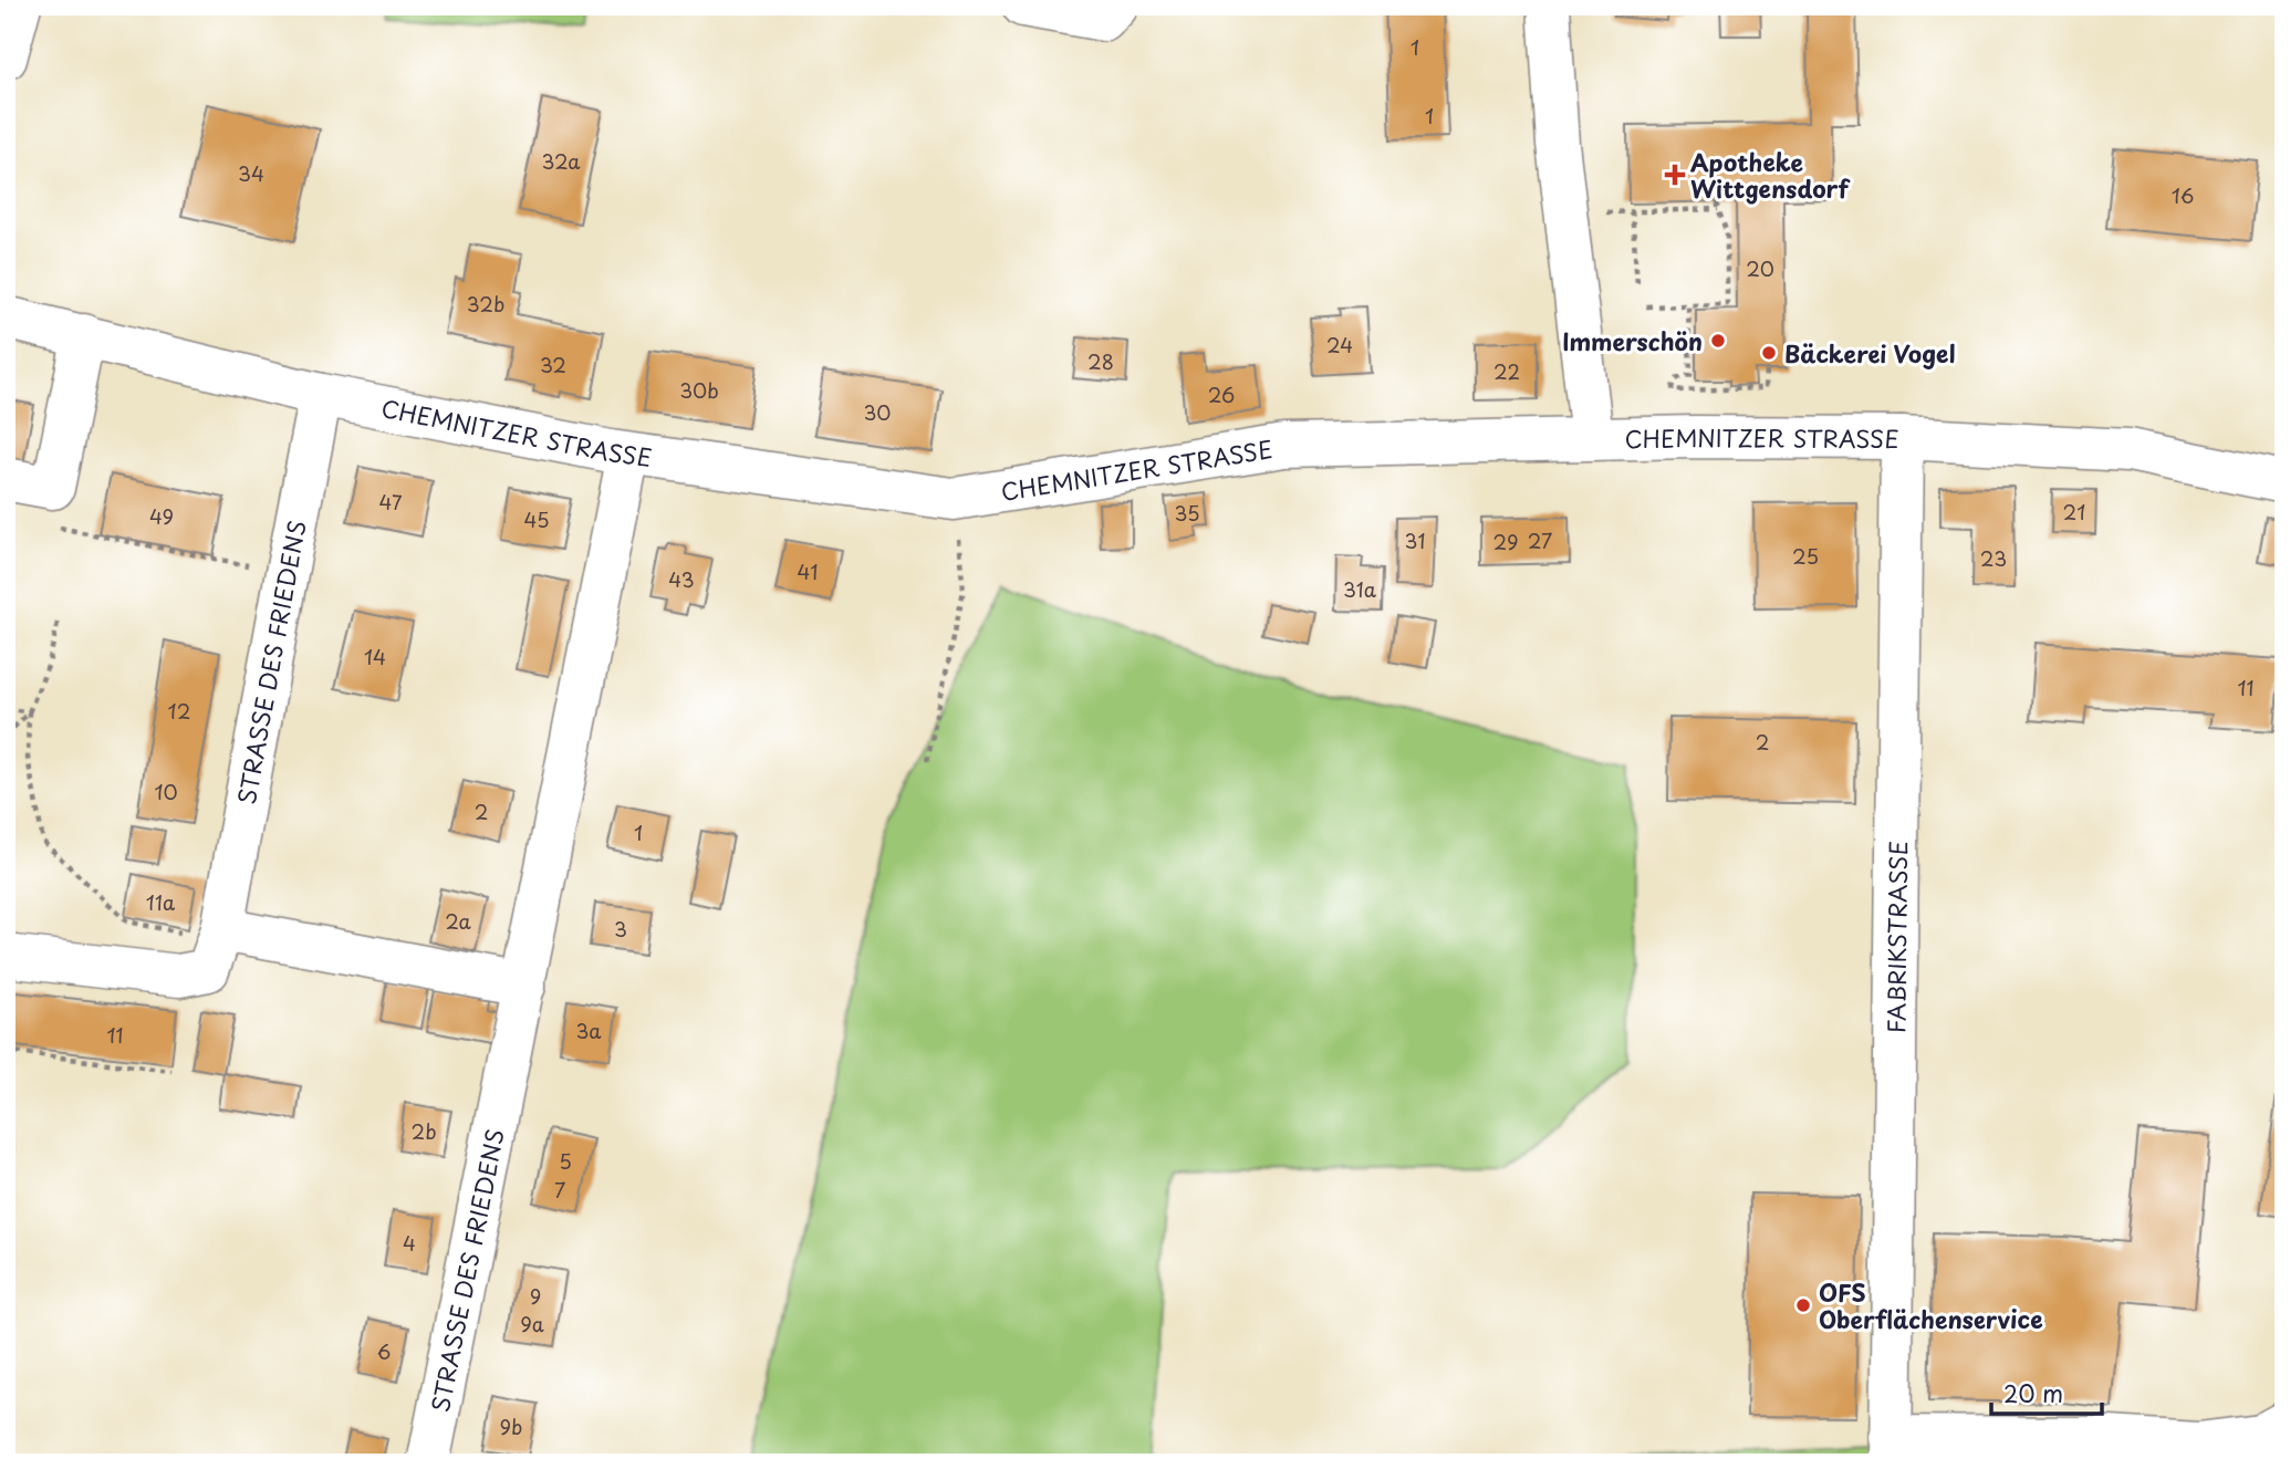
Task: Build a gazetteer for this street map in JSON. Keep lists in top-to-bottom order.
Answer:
{
  "streets": {
    "street": ["CHEMNITZER STRASSE", "STRASSE DES FRIEDENS", "FABRIKSTRASSE"]
  },
  "crossings": [
    ["CHEMNITZER STRASSE", "STRASSE DES FRIEDENS"],
    ["CHEMNITZER STRASSE", "FABRIKSTRASSE"]
  ],
  "places": {
    "health": ["Apotheke Wittgensdorf"],
    "other": ["Immerschön", "Bäckerei Vogel", "OFS Oberflächenservice"]
  },
  "house_numbers": [
    "1",
    "1",
    "32a",
    "34",
    "16",
    "20",
    "32b",
    "24",
    "28",
    "32",
    "22",
    "30b",
    "26",
    "30",
    "47",
    "21",
    "35",
    "49",
    "45",
    "31",
    "27",
    "29",
    "25",
    "23",
    "41",
    "43",
    "31a",
    "14",
    "11",
    "12",
    "2",
    "10",
    "2",
    "1",
    "11a",
    "2a",
    "3",
    "3a",
    "11",
    "2b",
    "5",
    "7",
    "4",
    "9",
    "9a",
    "6",
    "9b"
  ],
  "scale_bar": "20 m"
}
